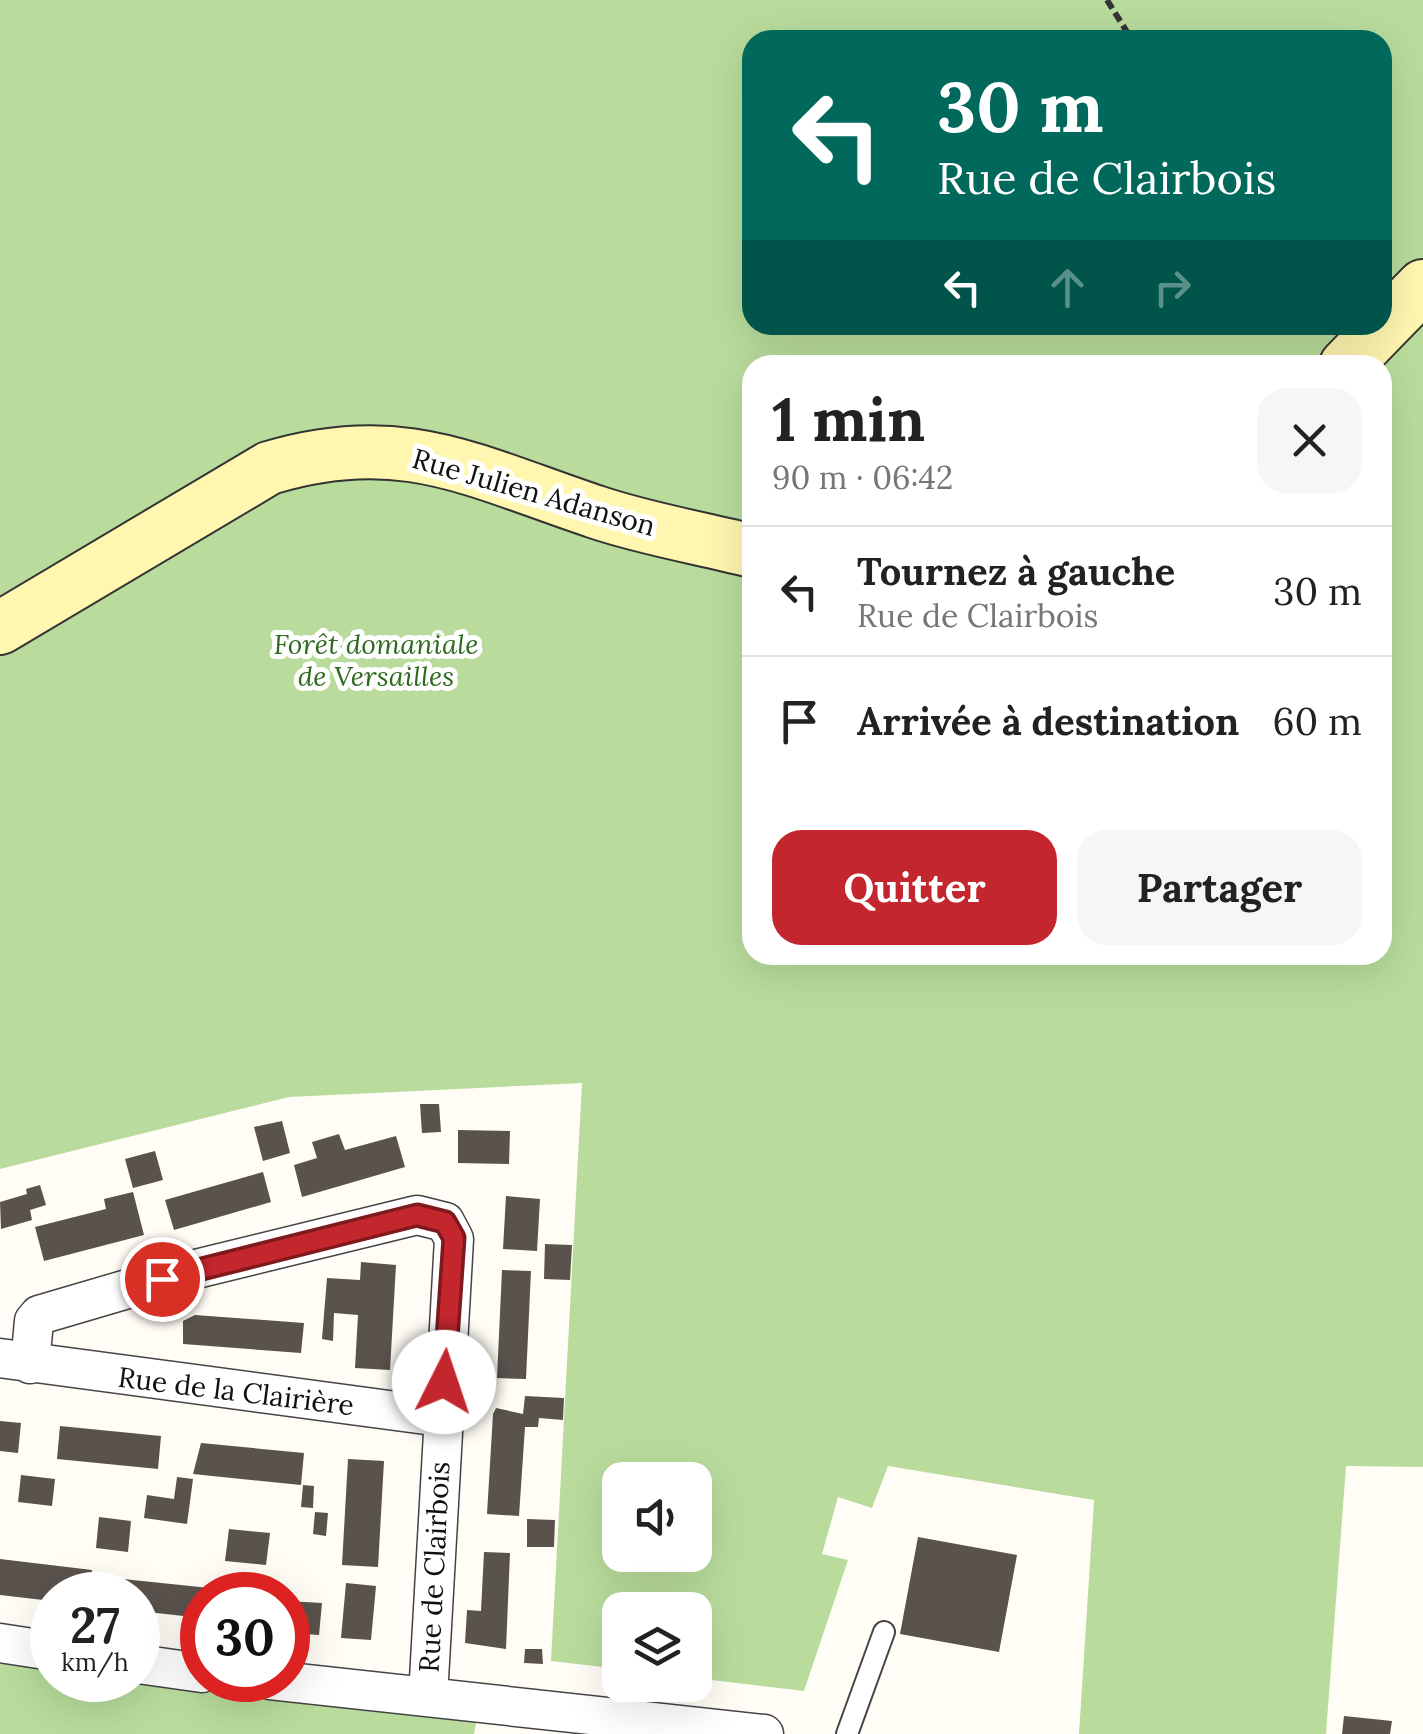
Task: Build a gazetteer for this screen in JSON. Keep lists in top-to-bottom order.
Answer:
{
  "streets": {
    "main road": ["Rue Julien Adanson"],
    "street": ["Rue de la Clairière", "Rue de Clairbois"]
  },
  "crossings": [
    ["Rue de la Clairière", "Rue de Clairbois"]
  ],
  "parks": ["Forêt domaniale de Versailles"],
  "page": {
    "turn": ["30 m", "Rue de Clairbois"],
    "heading": ["1 min", "90 m · 06:42"],
    "list": [
      {
        "name": "Tournez à gauche",
        "note": "Rue de Clairbois",
        "value": "30 m"
      },
      {
        "name": "Arrivée à destination",
        "value": "60 m"
      }
    ],
    "buttons": ["Quitter", "Partager"],
    "speed": "27 km/h",
    "limit": "30"
  }
}
